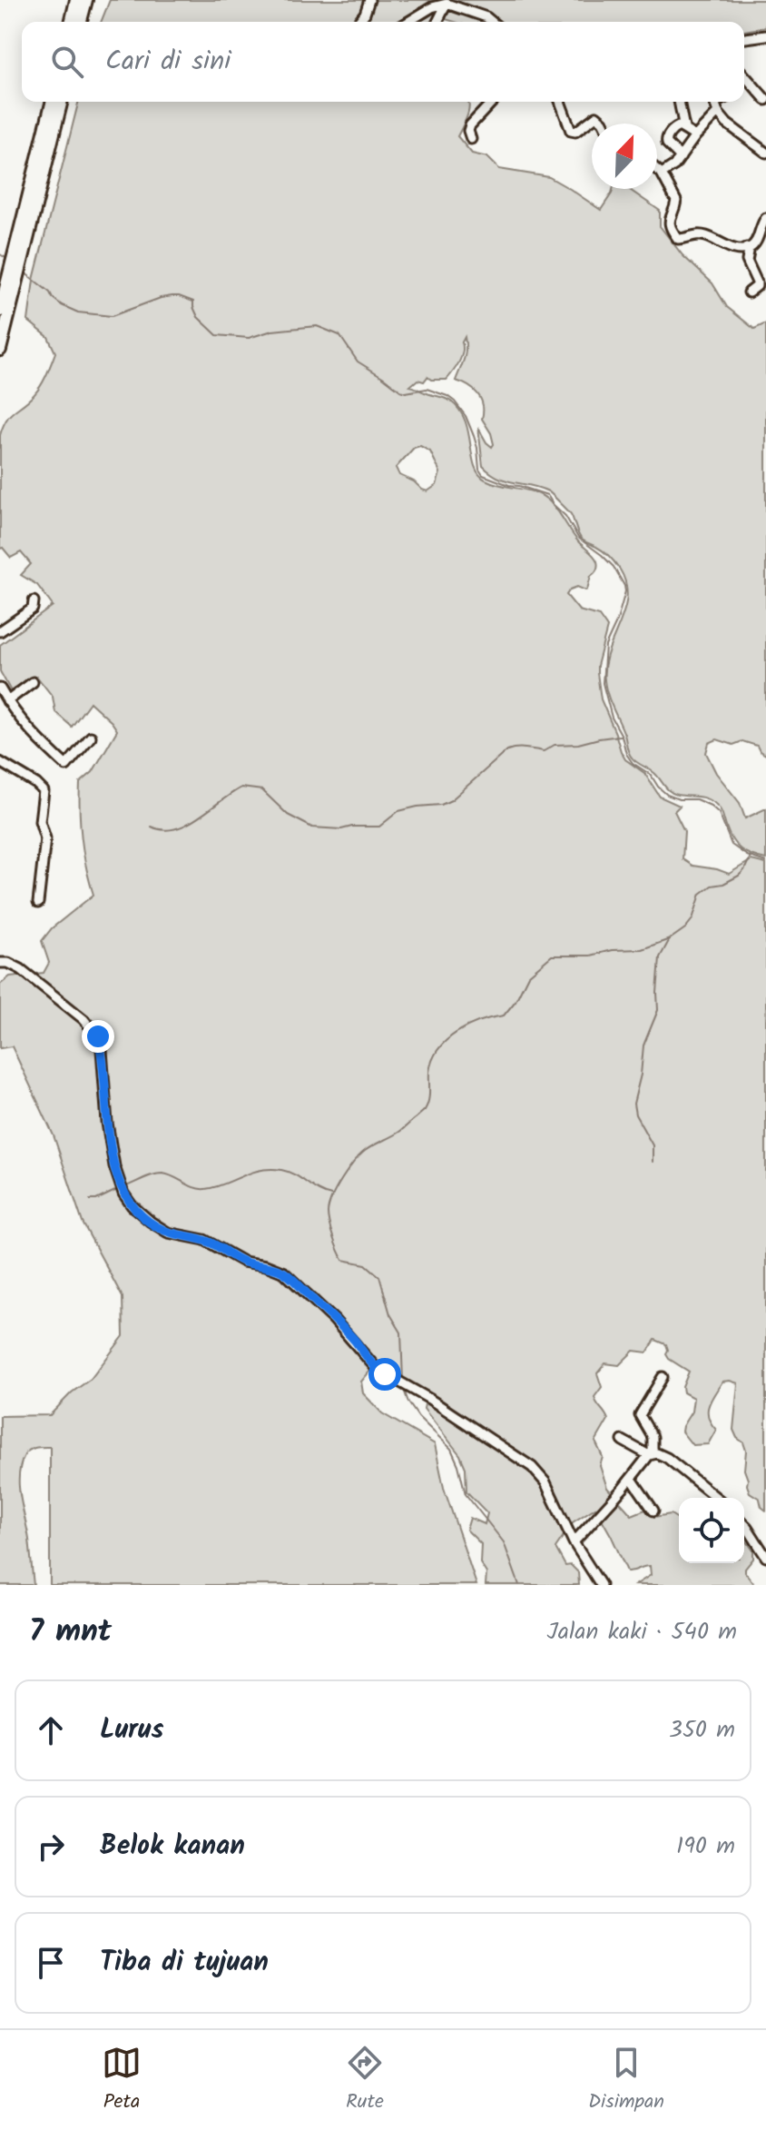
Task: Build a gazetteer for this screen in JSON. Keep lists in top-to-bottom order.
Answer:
{
  "north": "top right",
  "page": {
    "search": "Cari di sini",
    "heading": ["7 mnt", "Jalan kaki · 540 m"],
    "list": [
      ["Lurus", "350 m"],
      ["Belok kanan", "190 m"],
      "Tiba di tujuan"
    ],
    "nav": ["Peta", "Rute", "Disimpan"]
  }
}
